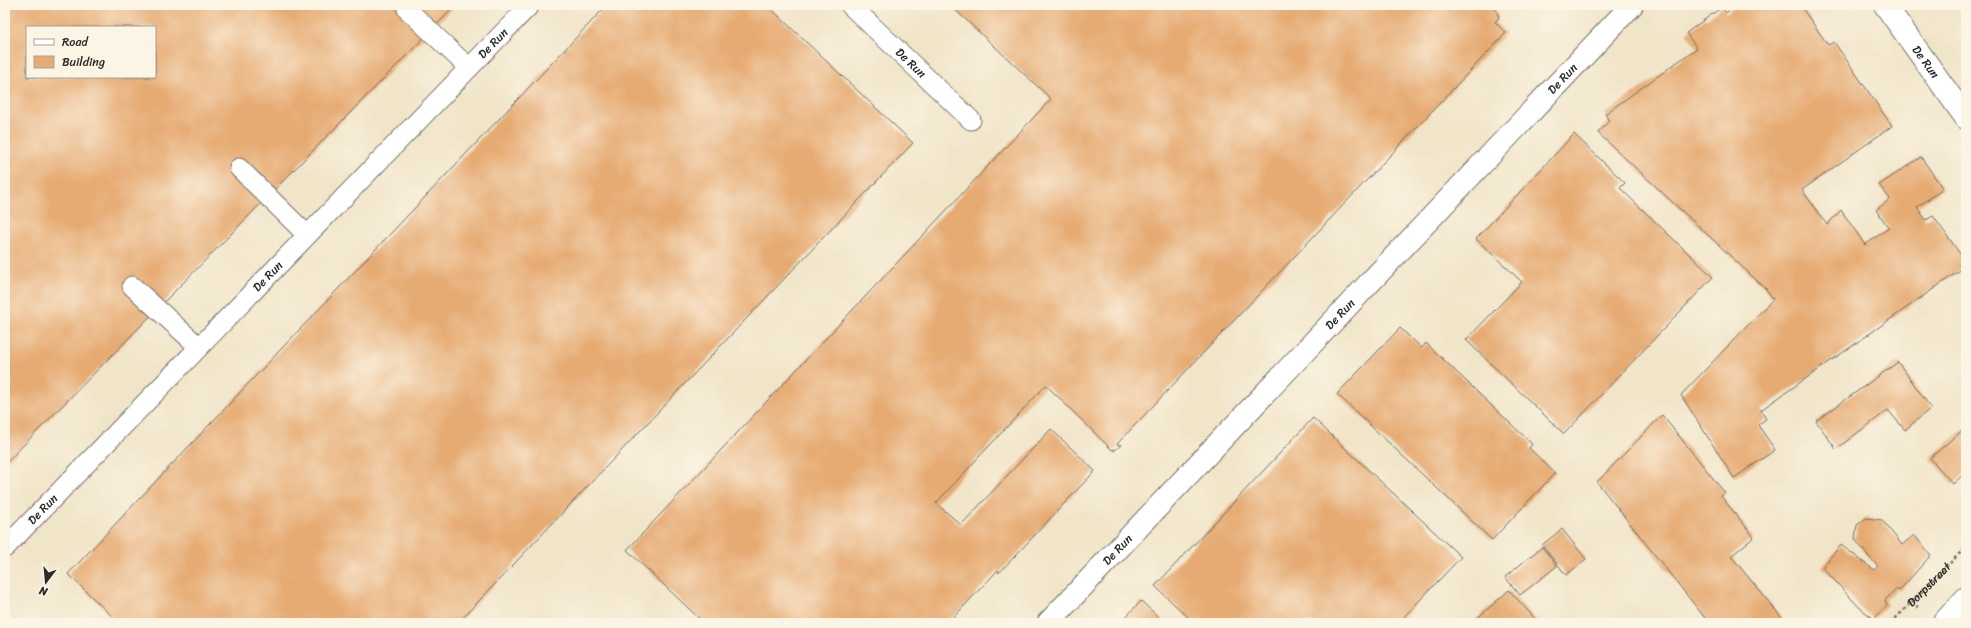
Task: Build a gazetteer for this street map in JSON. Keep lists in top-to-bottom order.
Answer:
{
  "streets": {
    "street": ["De Run"],
    "path": ["Dorpstraat"]
  },
  "legend": ["Road", "Building"],
  "north": "bottom"
}
